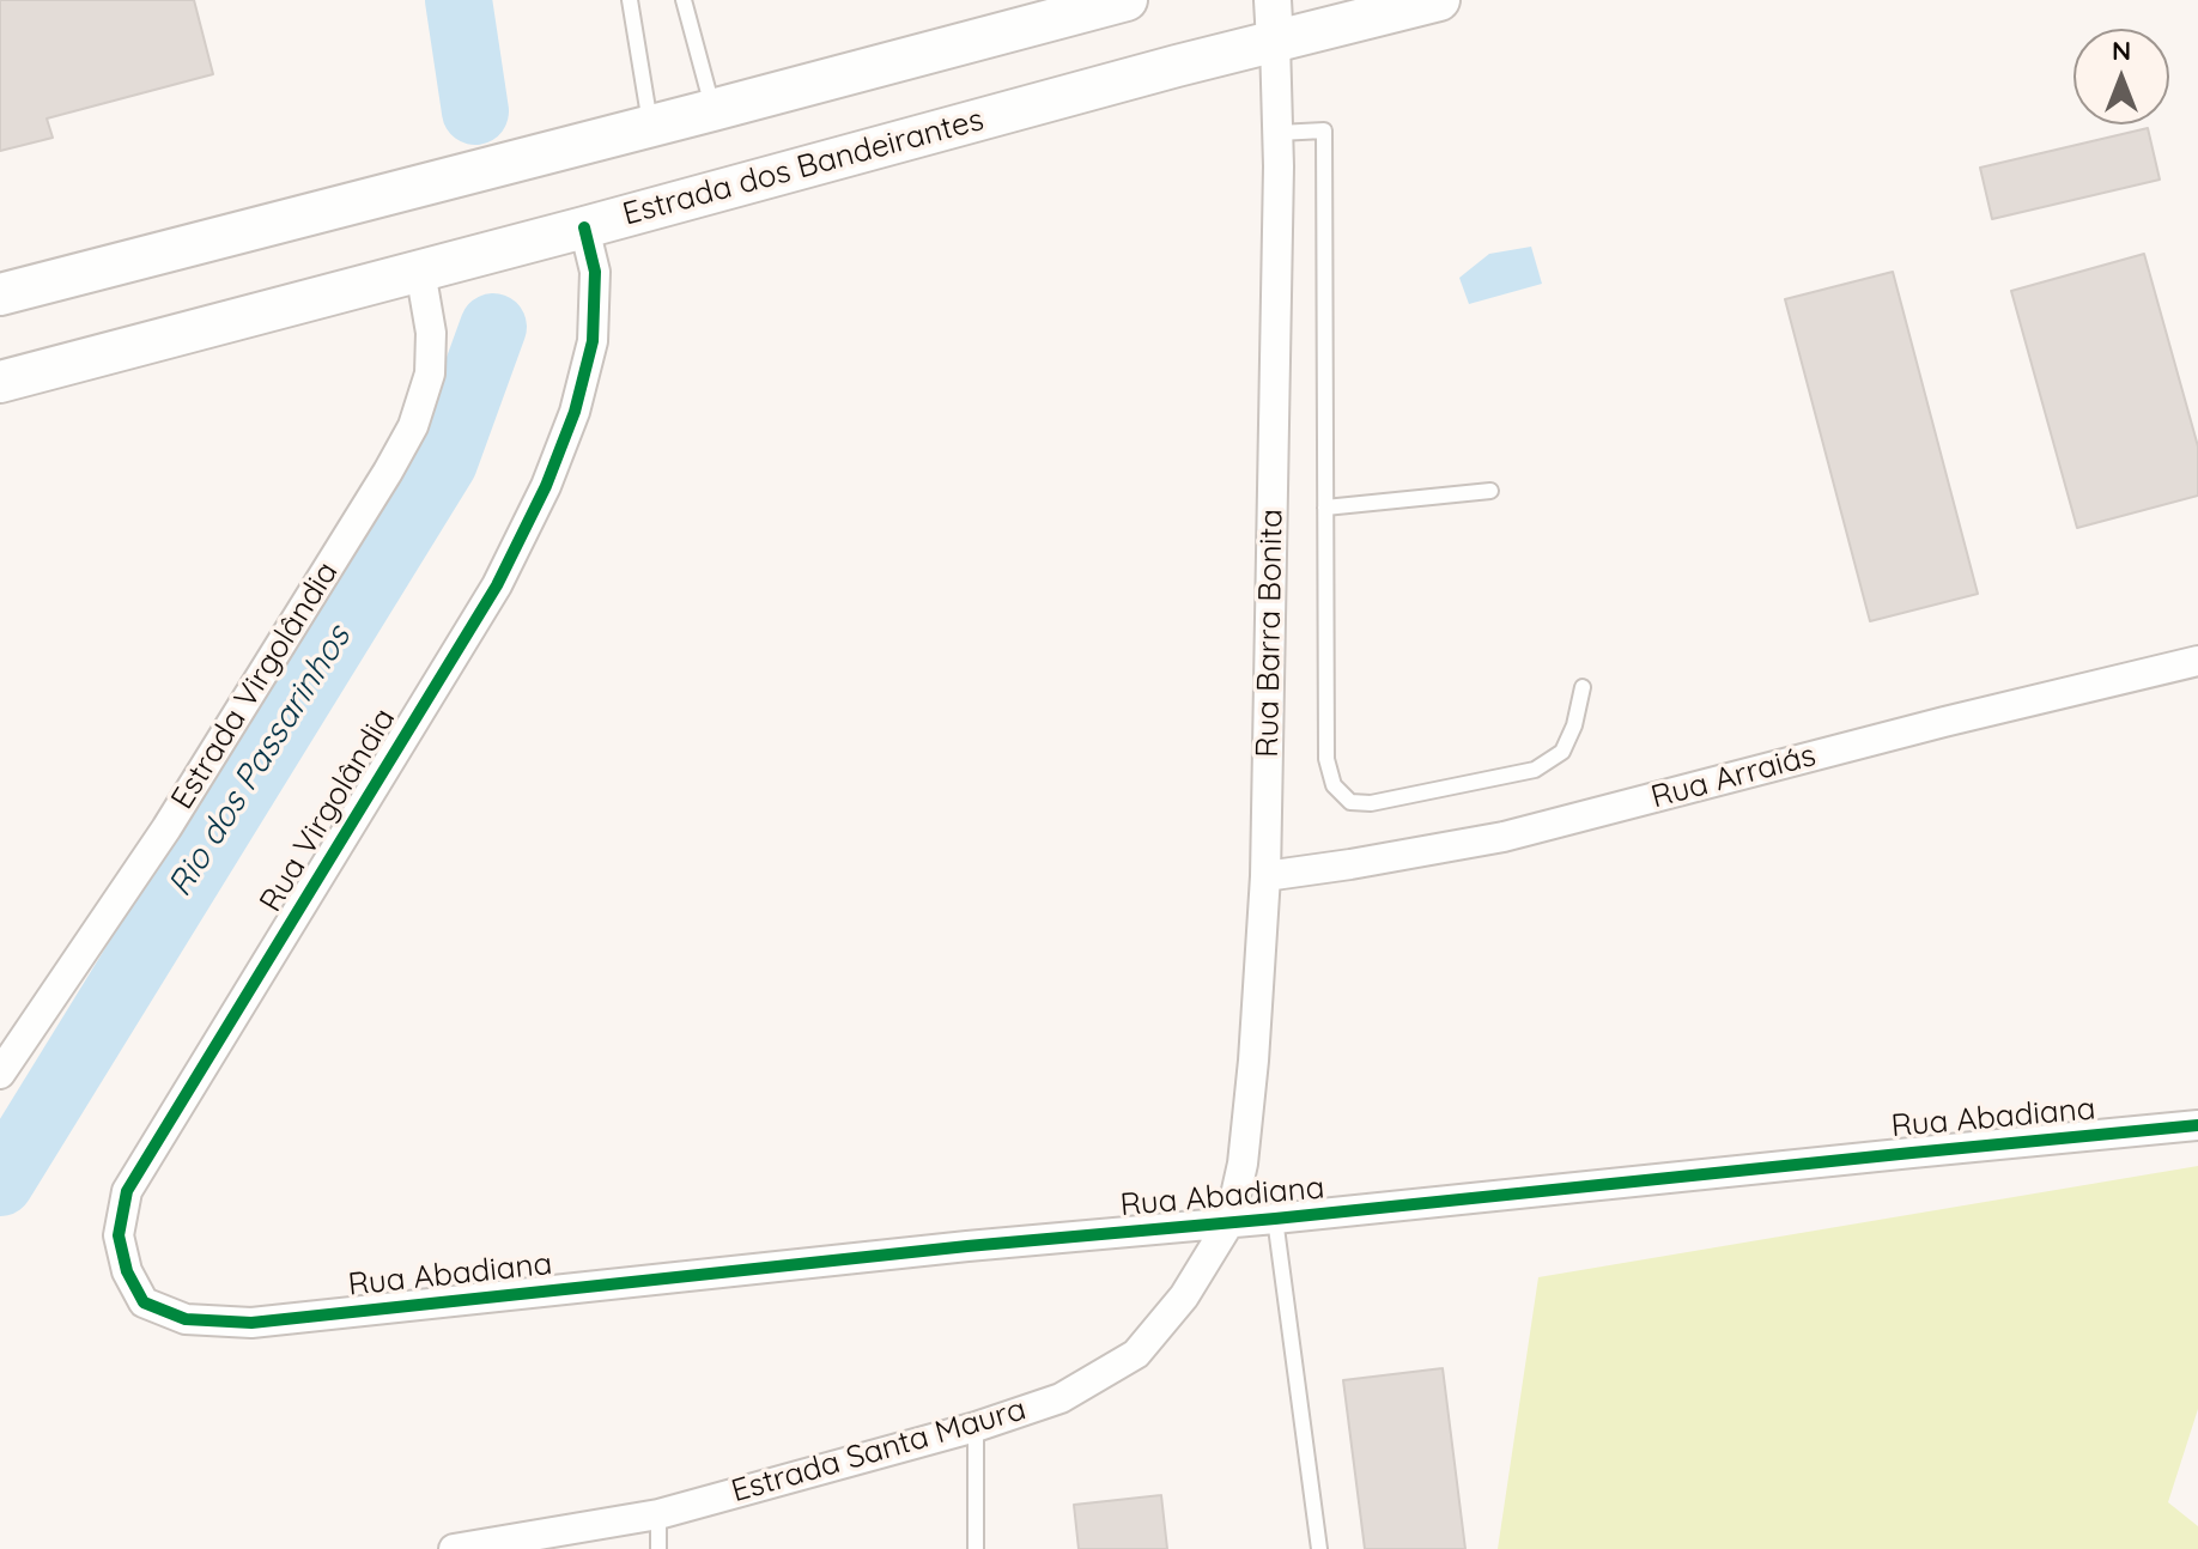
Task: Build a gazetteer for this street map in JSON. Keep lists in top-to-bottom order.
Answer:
{
  "streets": {
    "main road": ["Estrada dos Bandeirantes"],
    "street": [
      "Rua Barra Bonita",
      "Estrada Virgolândia",
      "Rua Arraiás",
      "Rua Virgolândia",
      "Rua Abadiana",
      "Estrada Santa Maura"
    ]
  },
  "crossings": [
    ["Estrada dos Bandeirantes", "Rua Barra Bonita"],
    ["Estrada dos Bandeirantes", "Estrada Virgolândia"],
    ["Estrada dos Bandeirantes", "Rua Virgolândia"],
    ["Rua Barra Bonita", "Rua Arraiás"],
    ["Rua Barra Bonita", "Rua Abadiana"],
    ["Rua Barra Bonita", "Estrada Santa Maura"],
    ["Rua Virgolândia", "Rua Abadiana"],
    ["Rua Abadiana", "Estrada Santa Maura"]
  ],
  "water": ["Rio dos Passarinhos"],
  "north": "top"
}
